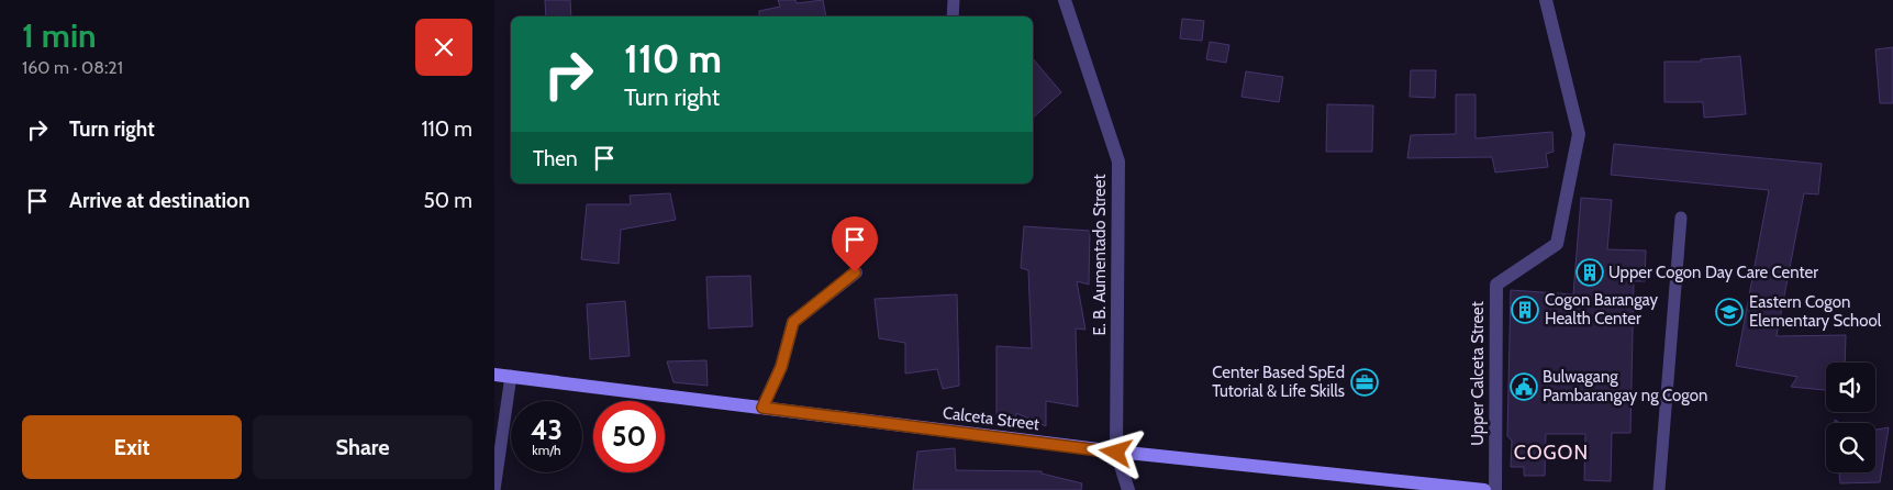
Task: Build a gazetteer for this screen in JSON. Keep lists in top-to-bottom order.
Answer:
{
  "streets": {
    "main road": ["Calceta Street"],
    "street": ["E. B. Aumentado Street", "Upper Calceta Street"]
  },
  "crossings": [
    ["E. B. Aumentado Street", "Calceta Street"]
  ],
  "districts": ["COGON"],
  "places": {
    "building": ["Upper Cogon Day Care Center", "Cogon Barangay Health Center"],
    "school or university": ["Eastern Cogon Elementary School"],
    "office": ["Center Based SpEd Tutorial & Life Skills"],
    "public building": ["Bulwagang Pambarangay ng Cogon"]
  },
  "page": {
    "heading": ["1 min", "160 m · 08:21"],
    "turn": ["110 m", "Turn right"],
    "list": [
      {
        "name": "Turn right",
        "value": "110 m"
      },
      {
        "name": "Arrive at destination",
        "value": "50 m"
      }
    ],
    "then": "Then",
    "speed": "43 km/h",
    "limit": "50",
    "buttons": ["Exit", "Share"]
  }
}
